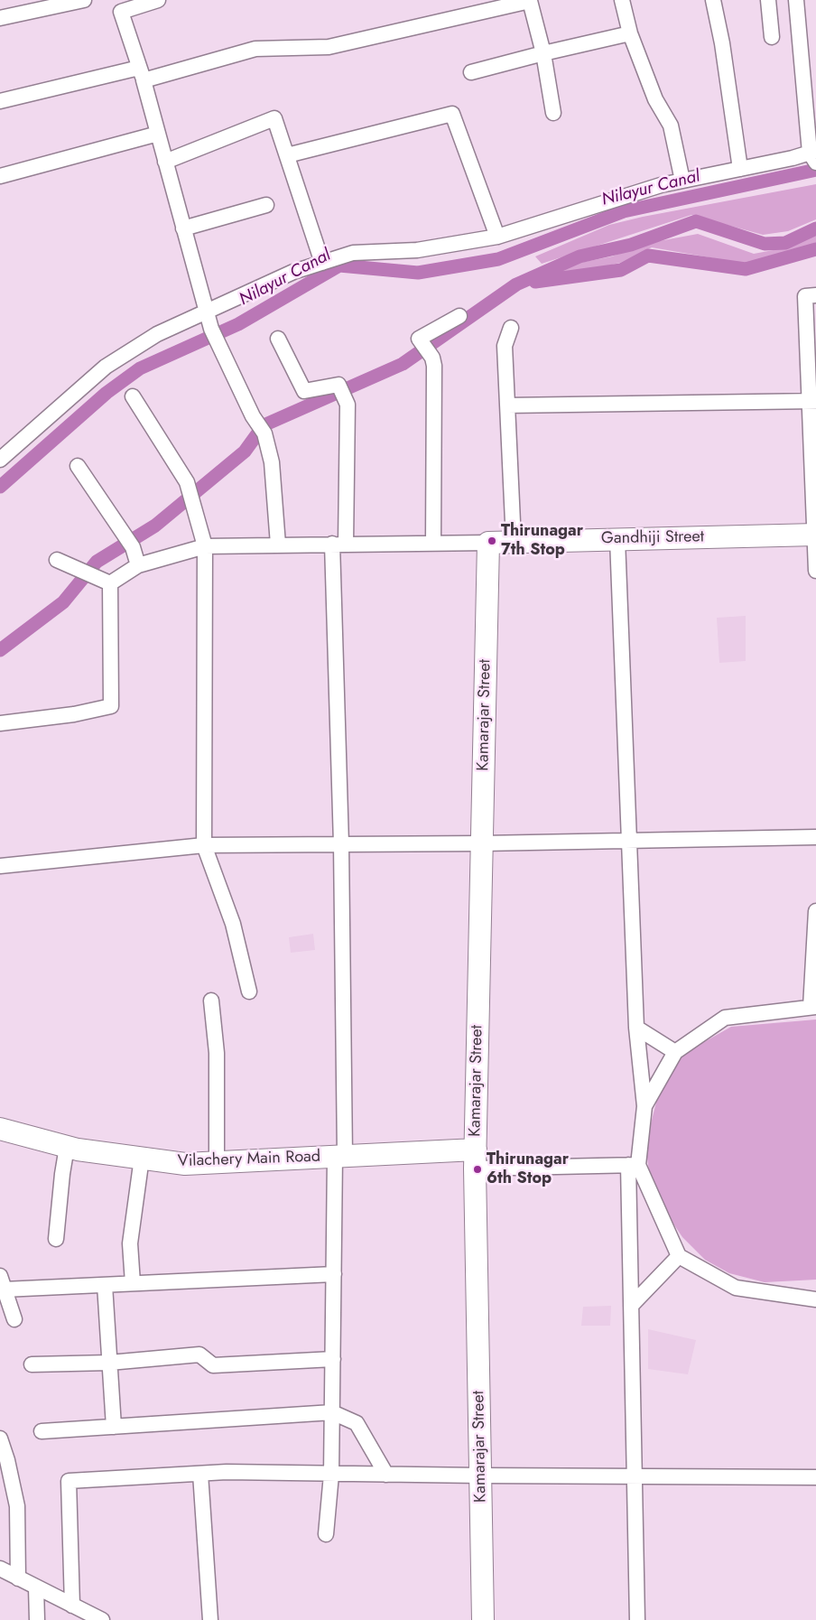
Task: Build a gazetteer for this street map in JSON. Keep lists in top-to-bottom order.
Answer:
{
  "streets": {
    "main road": ["Gandhiji Street", "Kamarajar Street", "Vilachery Main Road"]
  },
  "crossings": [
    ["Gandhiji Street", "Kamarajar Street"],
    ["Kamarajar Street", "Vilachery Main Road"]
  ],
  "water": ["Nilayur Canal"],
  "places": ["Thirunagar 7th Stop", "Thirunagar 6th Stop"]
}
